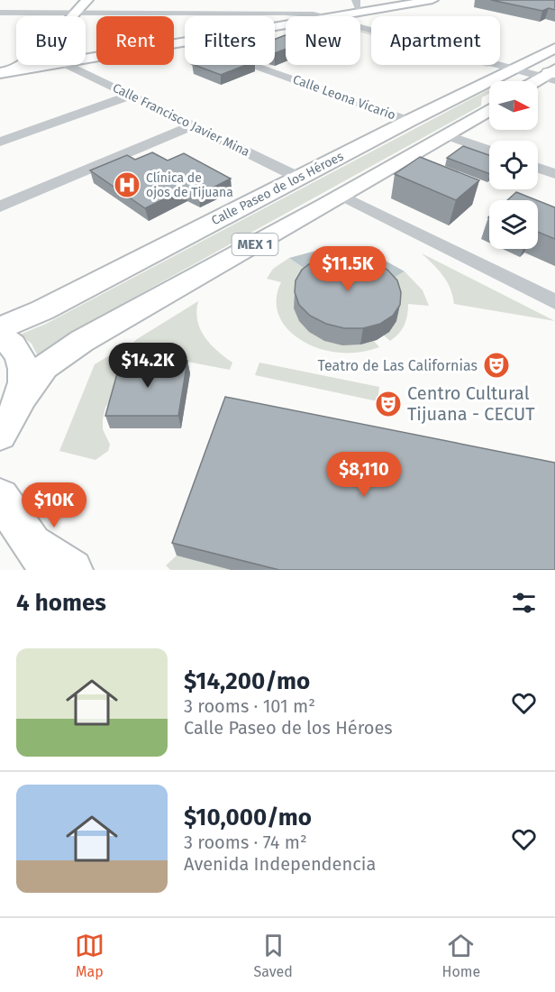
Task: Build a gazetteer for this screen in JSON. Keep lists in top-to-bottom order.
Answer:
{
  "streets": {
    "main road": ["Calle Paseo de los Héroes", "MEX 1"],
    "street": ["Calle Leona Vicario", "Calle Francisco Javier Mina"]
  },
  "crossings": [
    ["Calle Leona Vicario", "Calle Paseo de los Héroes"],
    ["Calle Francisco Javier Mina", "Calle Paseo de los Héroes"]
  ],
  "places": {
    "hospital": ["Clínica de ojos de Tijuana"],
    "theatre": ["Teatro de Las Californias", "Centro Cultural Tijuana - CECUT"]
  },
  "north": "right",
  "page": {
    "chip": [
      "Buy",
      "Rent",
      "Filters",
      "New",
      "Apartment"
    ],
    "price": [
      "$11.5K",
      "$14.2K",
      "$8,110",
      "$10K"
    ],
    "heading": "4 homes",
    "list": [
      {
        "name": "$14,200/mo",
        "note": "3 rooms · 101 m² · Calle Paseo de los Héroes"
      },
      {
        "name": "$10,000/mo",
        "note": "3 rooms · 74 m² · Avenida Independencia"
      }
    ],
    "tabs": ["Map", "Saved", "Home"]
  }
}
